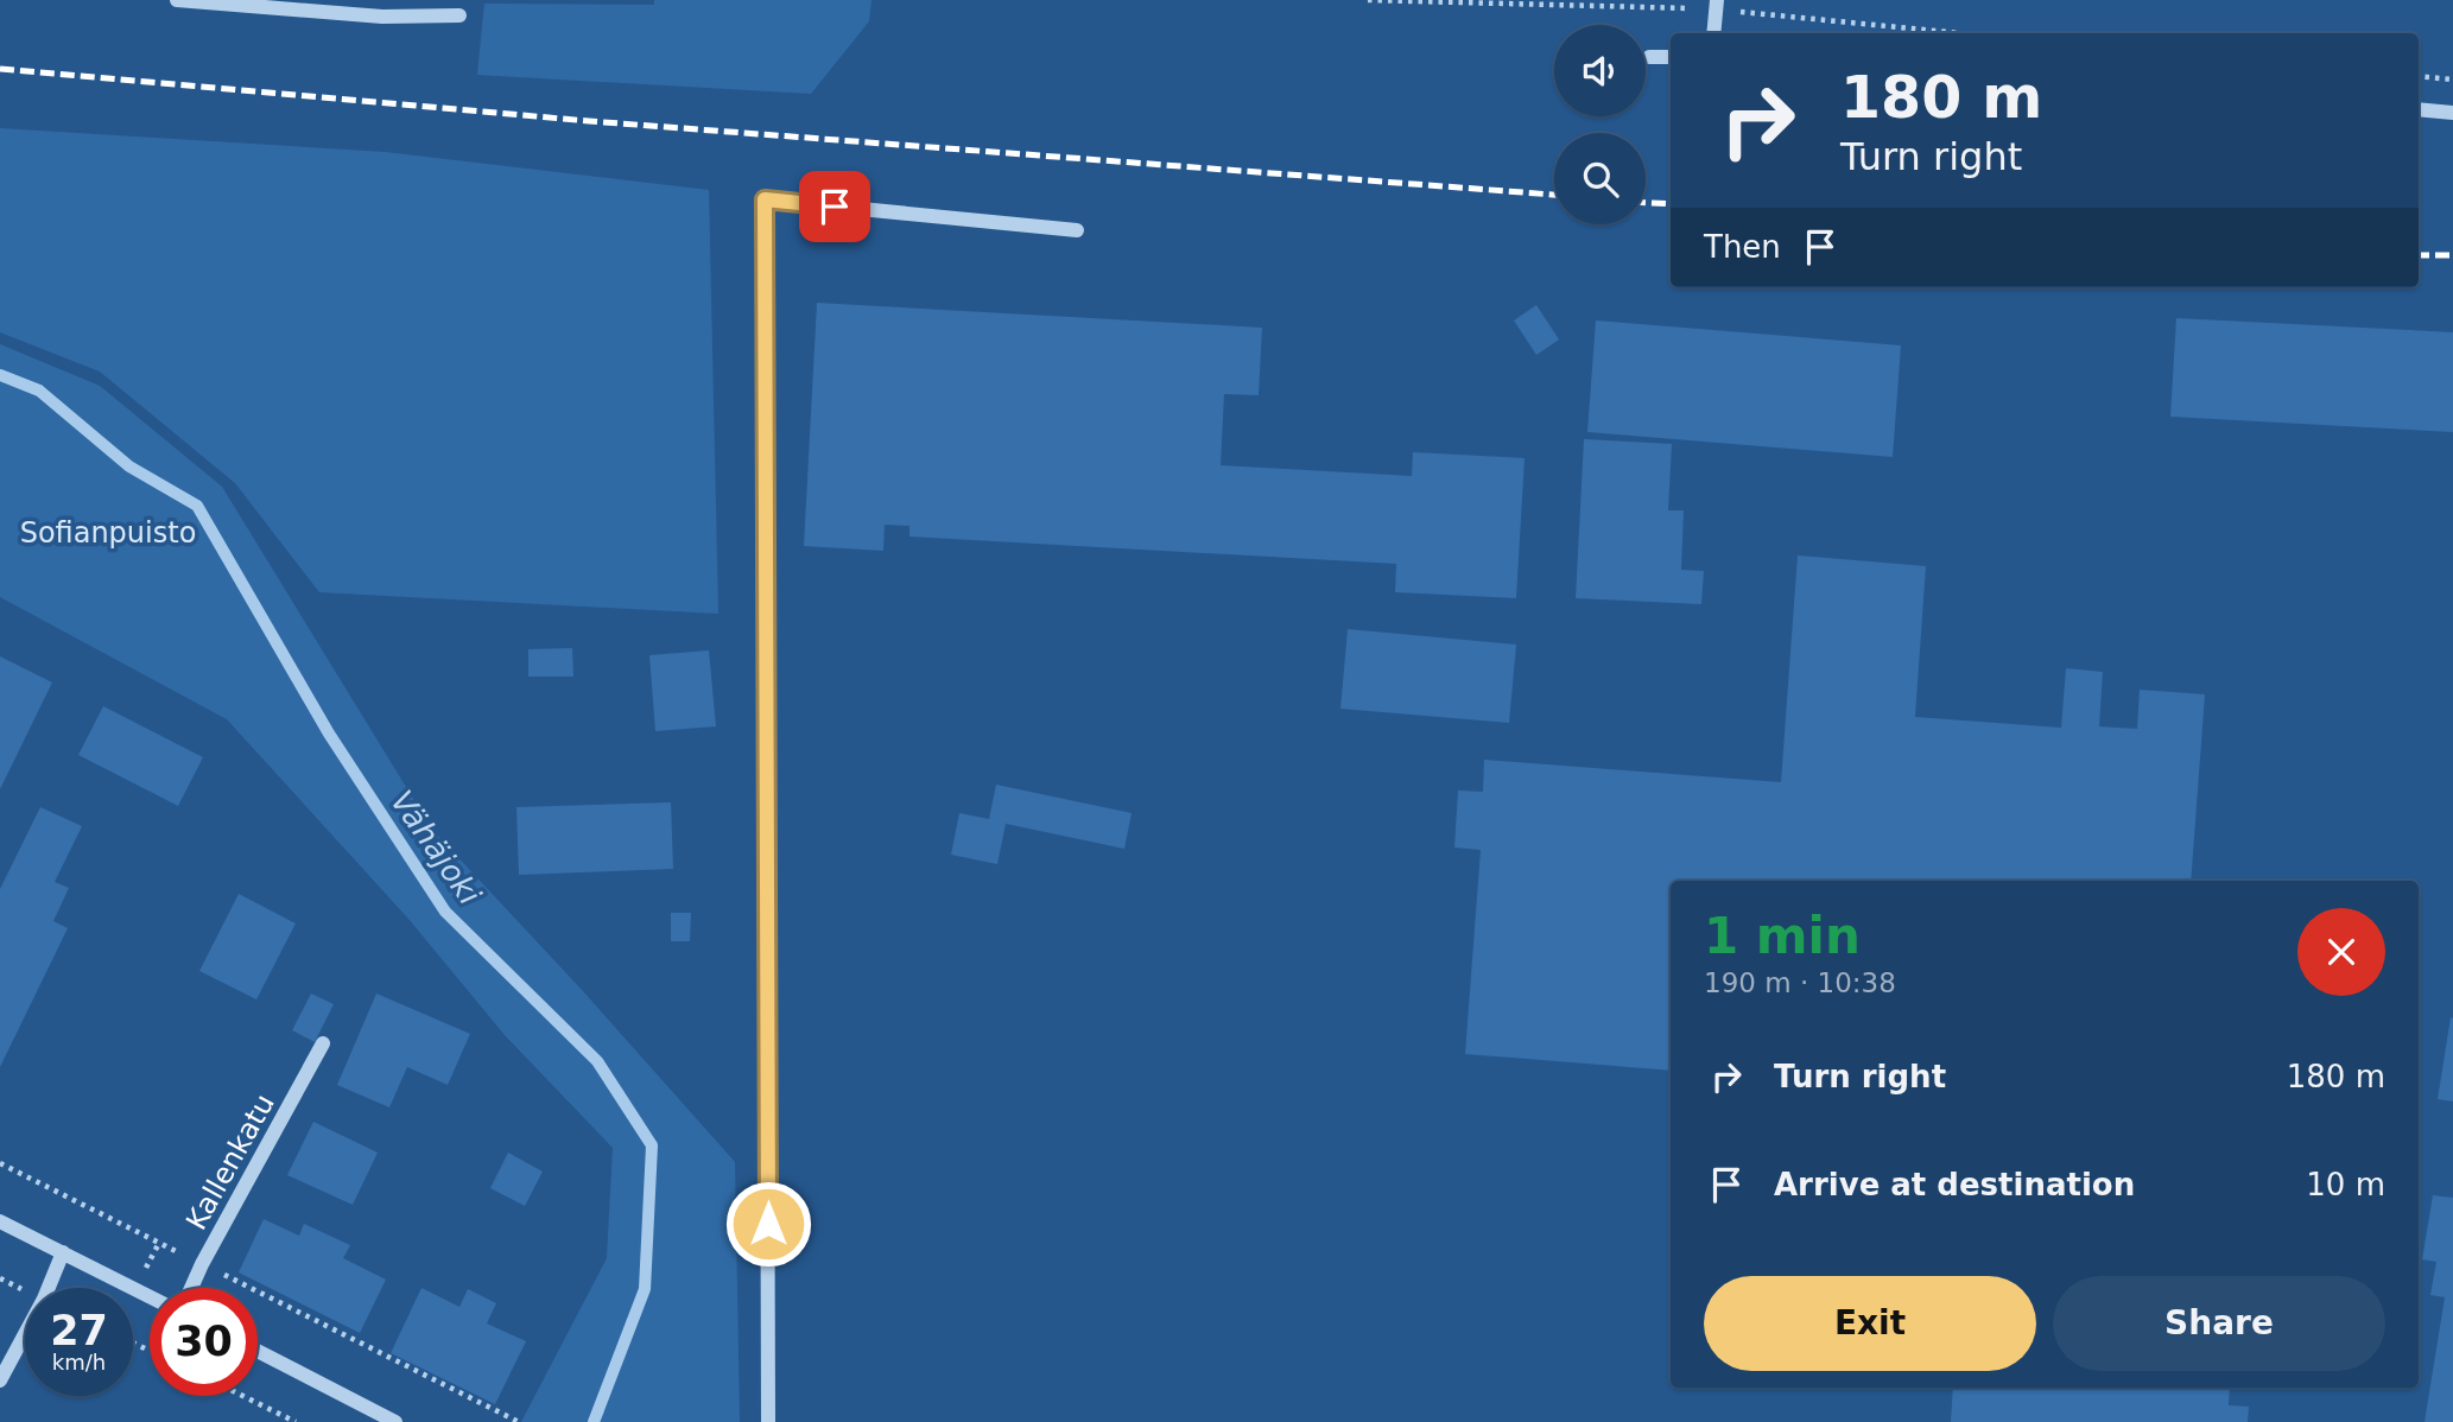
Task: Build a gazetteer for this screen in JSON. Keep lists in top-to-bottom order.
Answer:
{
  "streets": {
    "street": ["Kallenkatu"]
  },
  "water": ["Vähäjoki"],
  "parks": ["Sofianpuisto"],
  "page": {
    "turn": ["180 m", "Turn right"],
    "then": "Then",
    "heading": ["1 min", "190 m · 10:38"],
    "list": [
      {
        "name": "Turn right",
        "value": "180 m"
      },
      {
        "name": "Arrive at destination",
        "value": "10 m"
      }
    ],
    "buttons": ["Exit", "Share"],
    "speed": "27 km/h",
    "limit": "30"
  }
}
